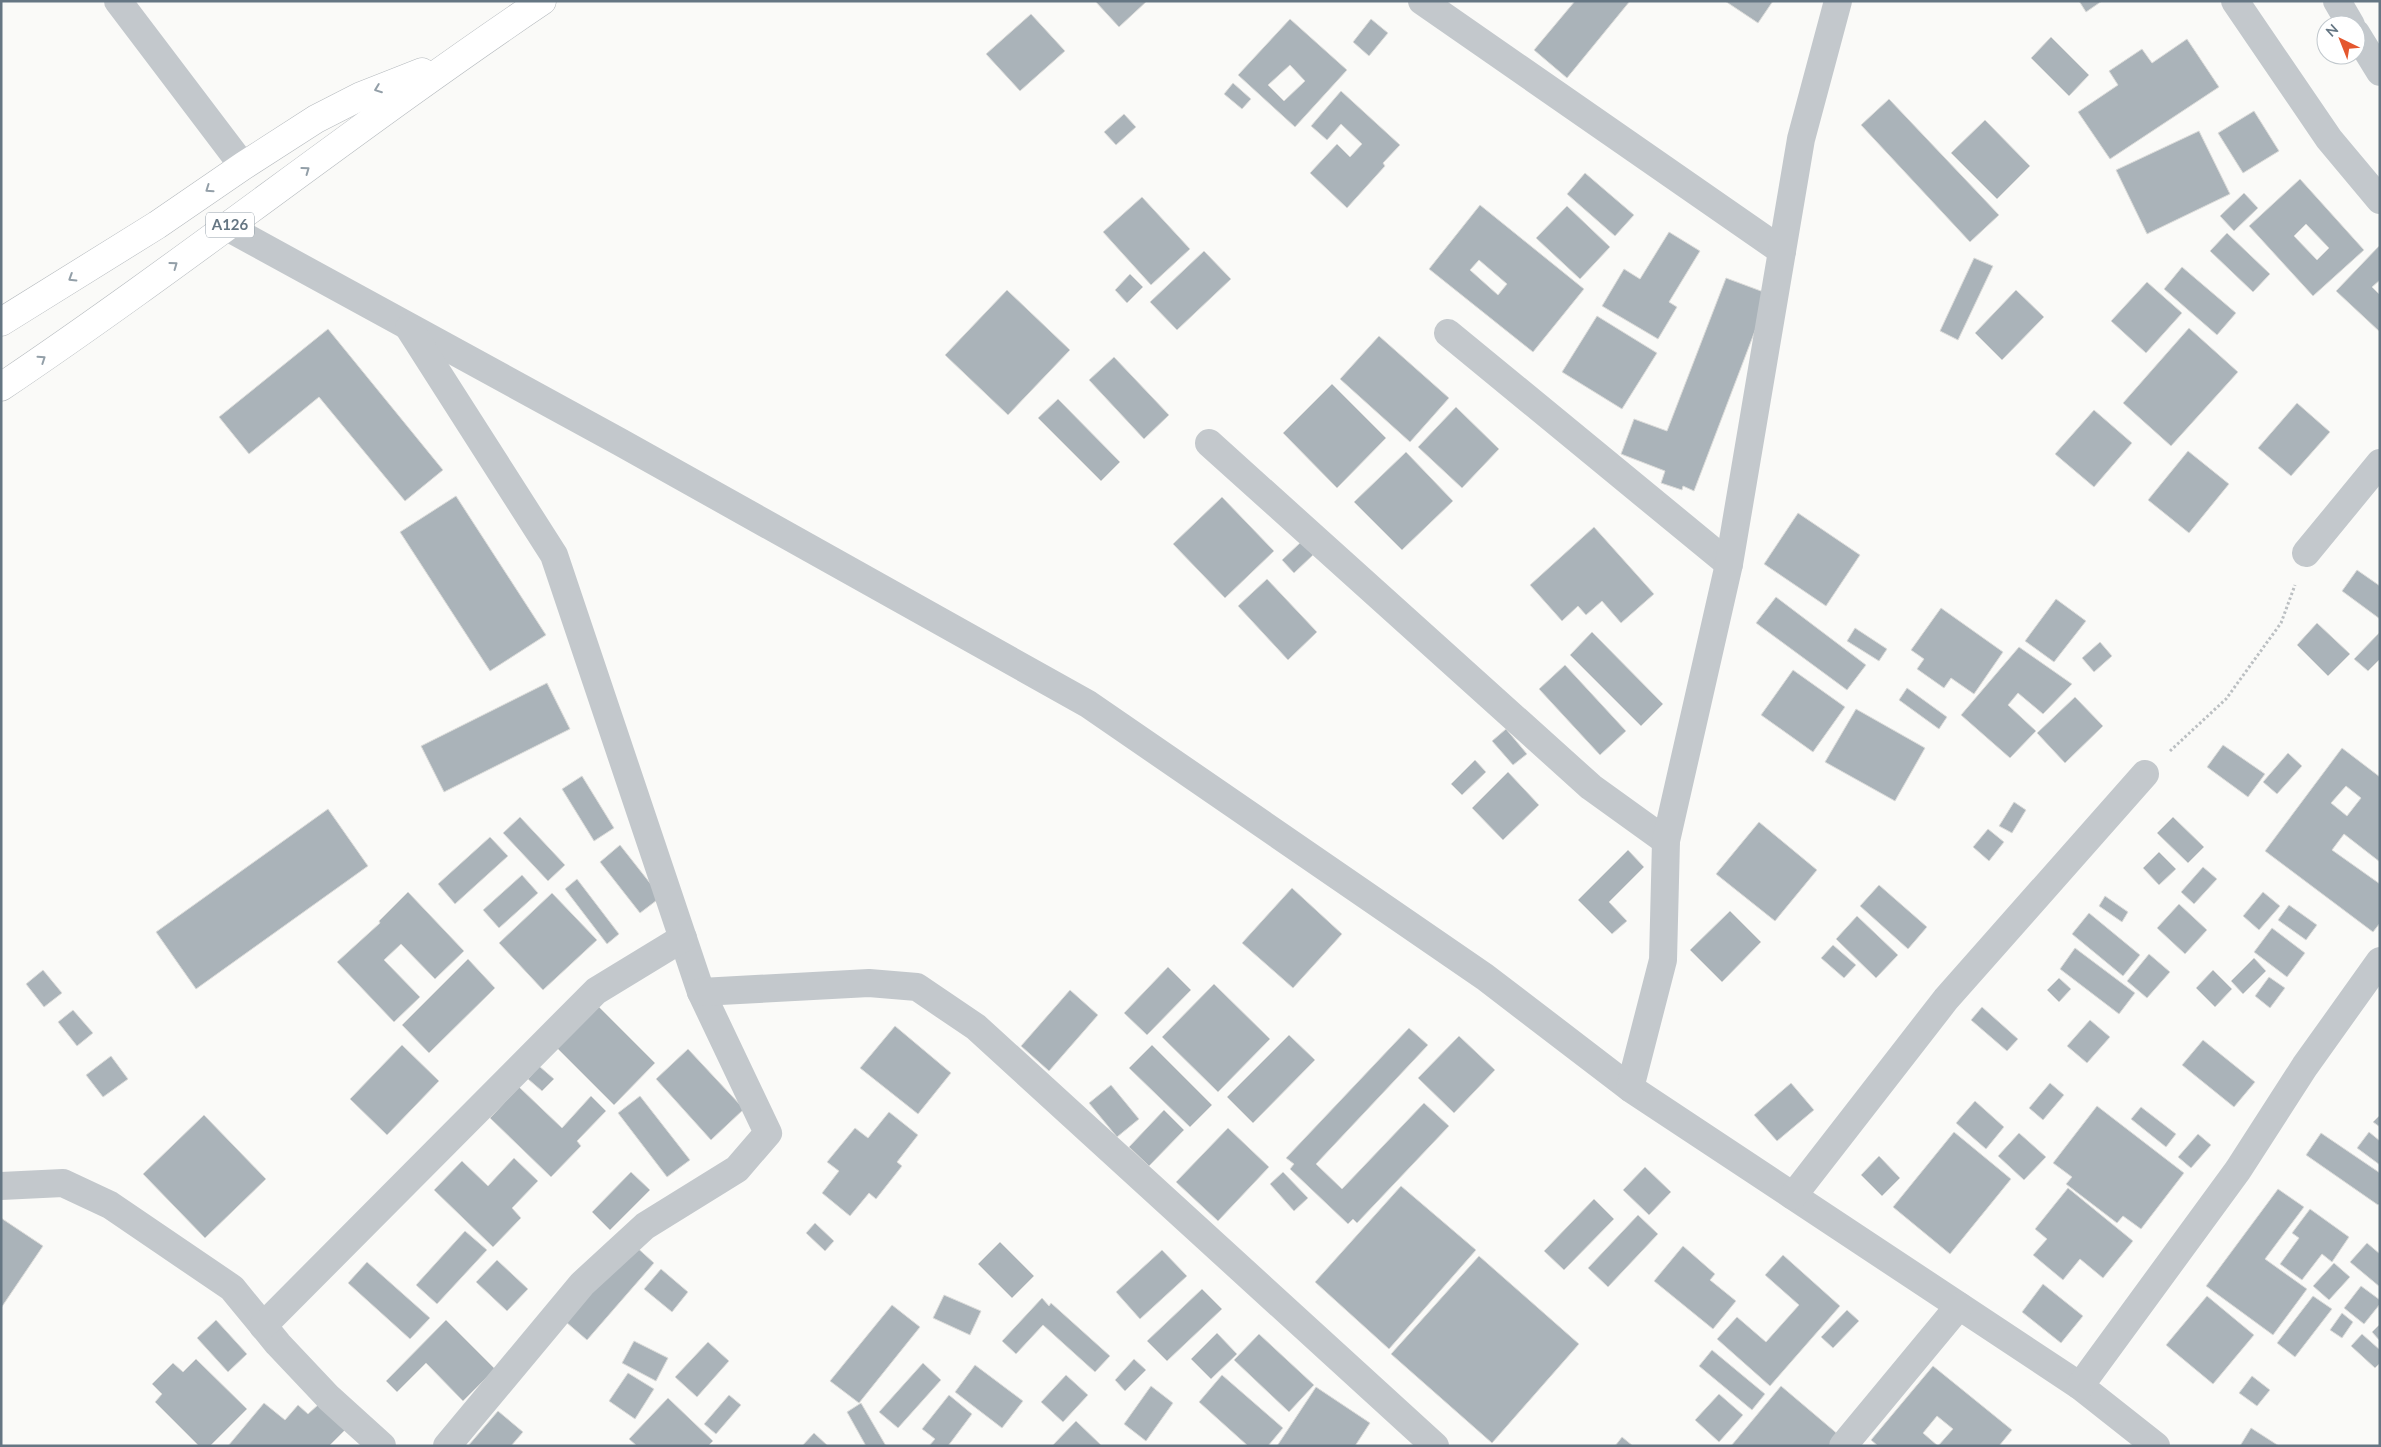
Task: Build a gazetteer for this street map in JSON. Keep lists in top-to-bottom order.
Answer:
{
  "streets": {
    "highway": ["A126"]
  },
  "north": "top left"
}
